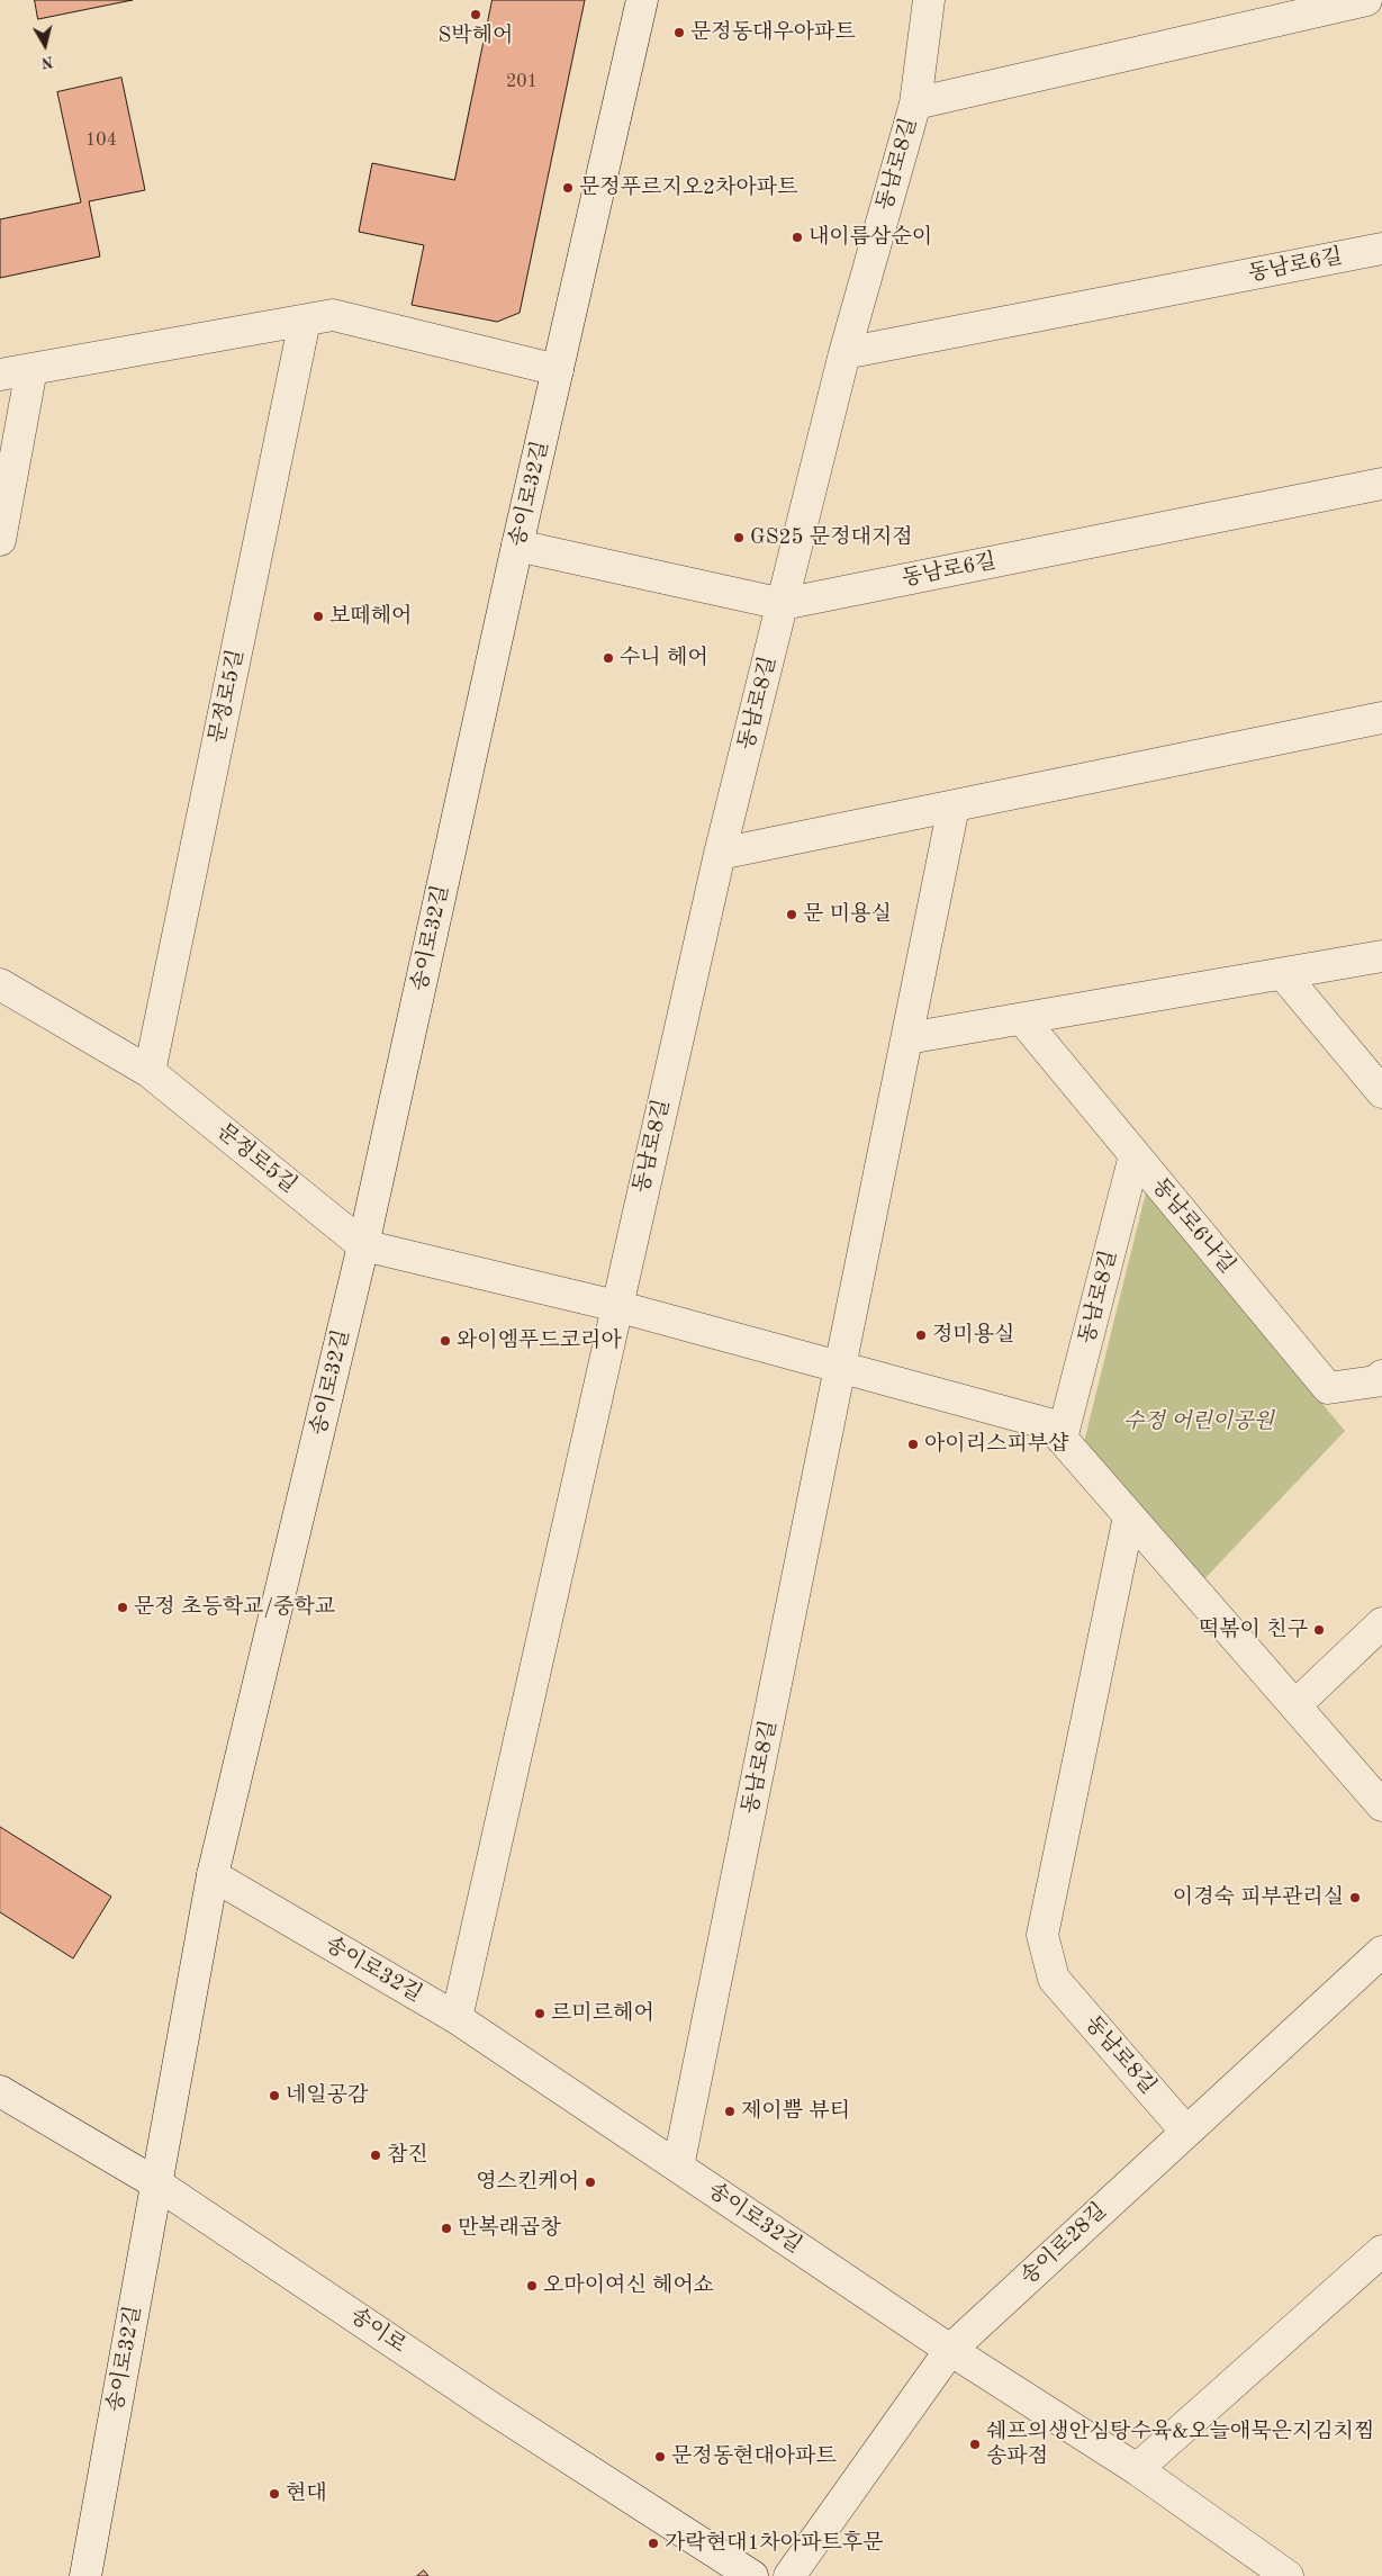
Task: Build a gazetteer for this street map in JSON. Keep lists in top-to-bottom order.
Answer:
{
  "streets": {
    "street": [
      "동남로8길",
      "동남로6길",
      "송이로32길",
      "문정로5길",
      "동남로6나길",
      "송이로28길",
      "송이로"
    ]
  },
  "crossings": [
    ["동남로8길", "동남로6길"],
    ["동남로8길", "송이로32길"],
    ["동남로8길", "동남로6나길"],
    ["동남로8길", "송이로28길"],
    ["동남로6길", "송이로32길"],
    ["송이로32길", "문정로5길"],
    ["송이로32길", "송이로28길"],
    ["송이로32길", "송이로"]
  ],
  "parks": ["수정 어린이공원"],
  "places": [
    "S박헤어",
    "문정동대우아파트",
    "문정푸르지오2차아파트",
    "내이름삼순이",
    "GS25 문정대지점",
    "보떼헤어",
    "수니 헤어",
    "문 미용실",
    "정미용실",
    "와이엠푸드코리아",
    "아이리스피부샵",
    "문정 초등학교/중학교",
    "떡볶이 친구",
    "이경숙 피부관리실",
    "르미르헤어",
    "네일공감",
    "제이쁨 뷰티",
    "참진",
    "영스킨케어",
    "만복래곱창",
    "오마이여신 헤어쇼",
    "쉐프의생안심탕수육&오늘애묵은지김치찜 송파점",
    "문정동현대아파트",
    "현대",
    "가락현대1차아파트후문"
  ],
  "house_numbers": ["201", "104"],
  "north": "bottom"
}
